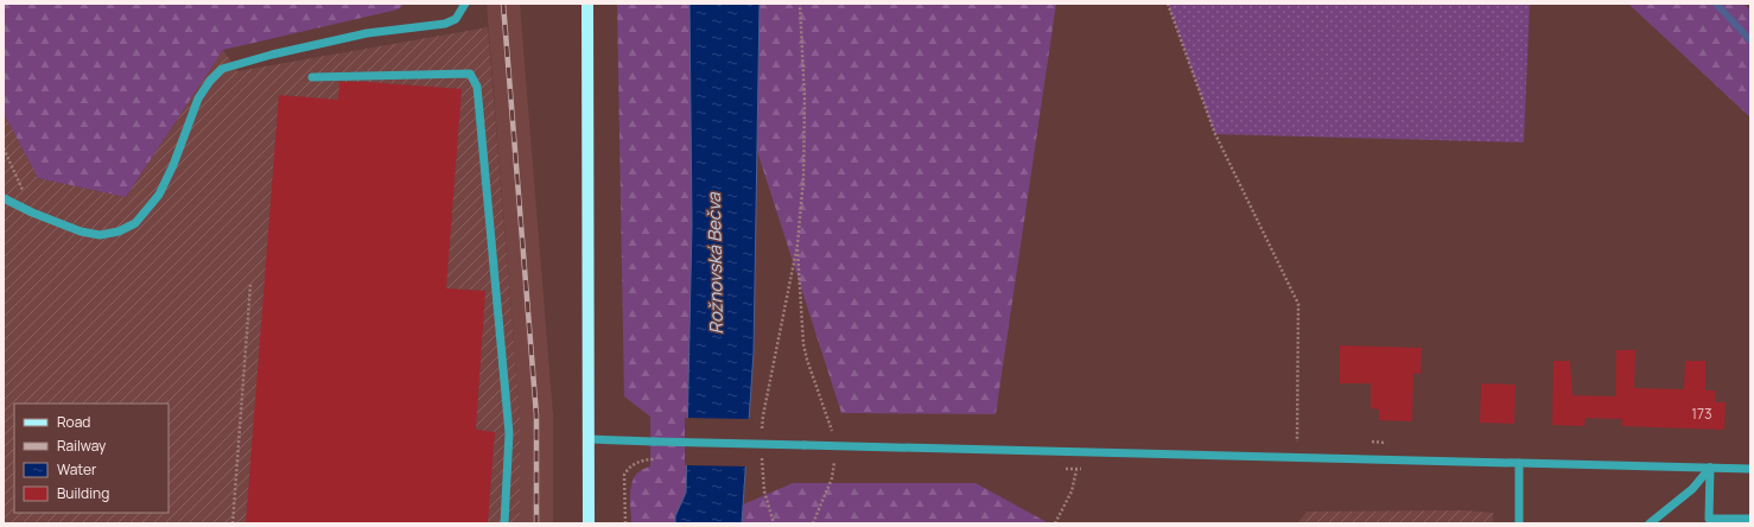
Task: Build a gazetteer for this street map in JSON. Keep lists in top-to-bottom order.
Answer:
{
  "water": ["Rožnovská Bečva"],
  "house_numbers": ["173"],
  "legend": [
    "Road",
    "Railway",
    "Water",
    "Building"
  ]
}
